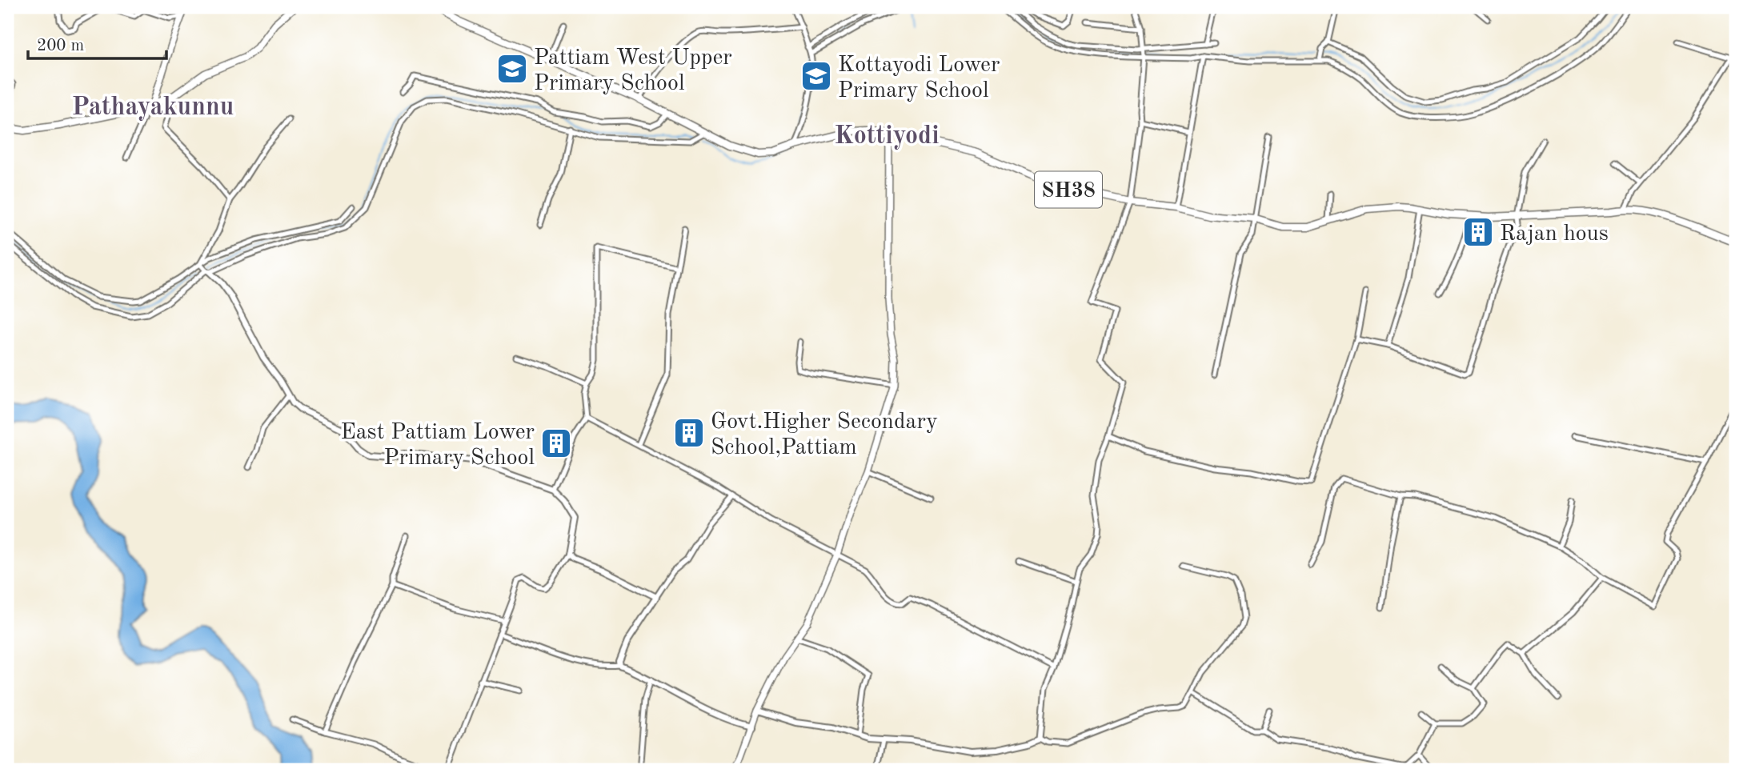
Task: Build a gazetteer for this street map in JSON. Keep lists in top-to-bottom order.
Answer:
{
  "streets": {
    "main road": ["SH38"]
  },
  "districts": ["Pathayakunnu", "Kottiyodi"],
  "places": {
    "school or university": ["Pattiam West Upper Primary School", "Kottayodi Lower Primary School"],
    "building": ["Rajan hous", "Govt.Higher Secondary School,Pattiam", "East Pattiam Lower Primary School"]
  },
  "scale_bar": "200 m"
}
